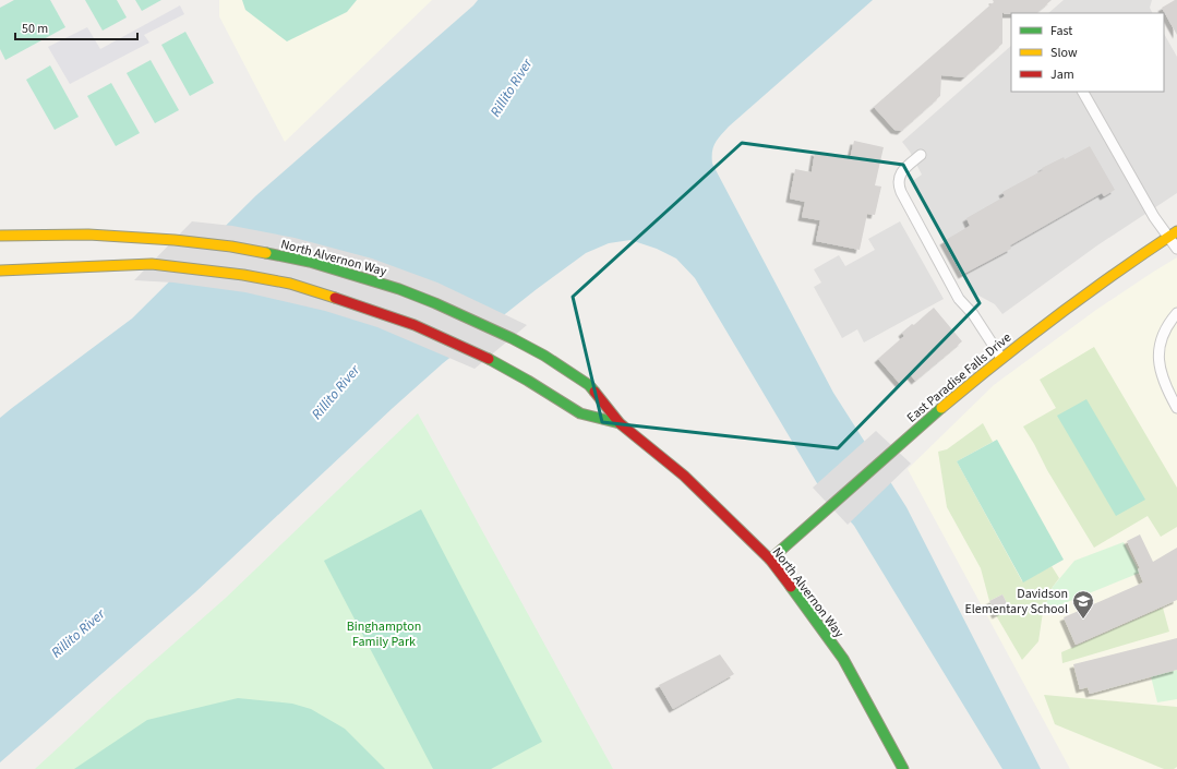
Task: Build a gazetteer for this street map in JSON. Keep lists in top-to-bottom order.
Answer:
{
  "streets": {
    "main road": ["North Alvernon Way", "East Paradise Falls Drive"]
  },
  "crossings": [
    ["North Alvernon Way", "East Paradise Falls Drive"]
  ],
  "water": ["Rillito River"],
  "parks": ["Binghampton Family Park"],
  "places": {
    "school or university": ["Davidson Elementary School"]
  },
  "legend": ["Fast", "Slow", "Jam"],
  "scale_bar": "50 m"
}
